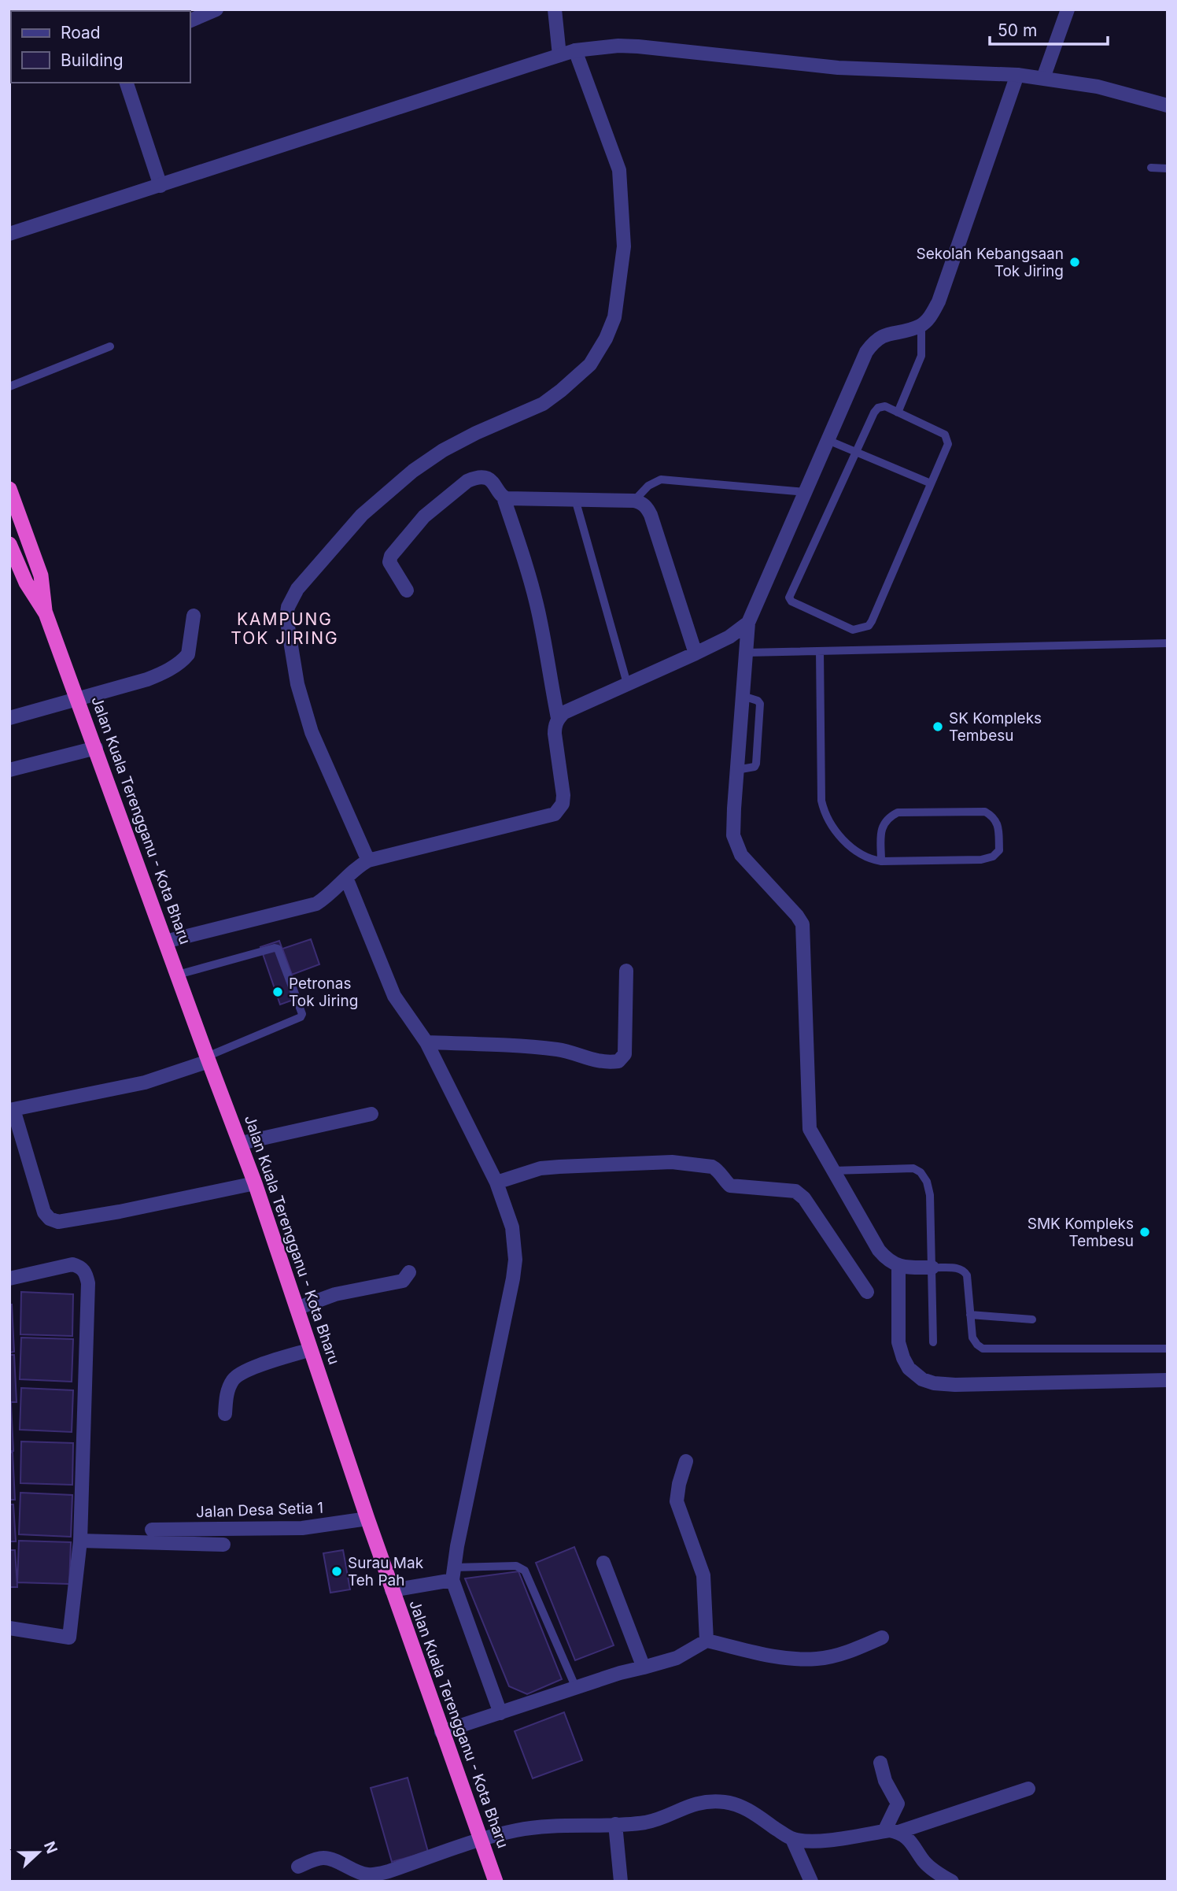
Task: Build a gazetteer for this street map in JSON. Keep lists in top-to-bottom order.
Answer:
{
  "streets": {
    "highway": ["Jalan Kuala Terengganu - Kota Bharu"],
    "street": ["Jalan Desa Setia 1"]
  },
  "crossings": [
    ["Jalan Kuala Terengganu - Kota Bharu", "Jalan Desa Setia 1"]
  ],
  "districts": ["KAMPUNG TOK JIRING"],
  "places": [
    "Sekolah Kebangsaan Tok Jiring",
    "SK Kompleks Tembesu",
    "Petronas Tok Jiring",
    "SMK Kompleks Tembesu",
    "Surau Mak Teh Pah"
  ],
  "legend": ["Road", "Building"],
  "scale_bar": "50 m",
  "north": "right"
}
